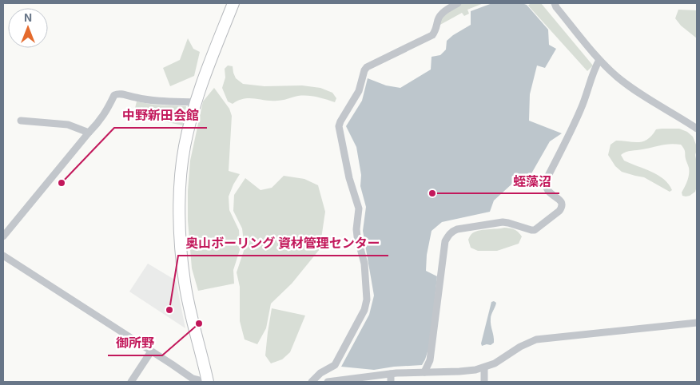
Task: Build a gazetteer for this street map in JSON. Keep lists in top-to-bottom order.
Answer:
{
  "places": [
    "中野新田会館",
    "蛭藻沼",
    "奥山ボーリング 資材管理センター",
    "御所野"
  ],
  "north": "top"
}
